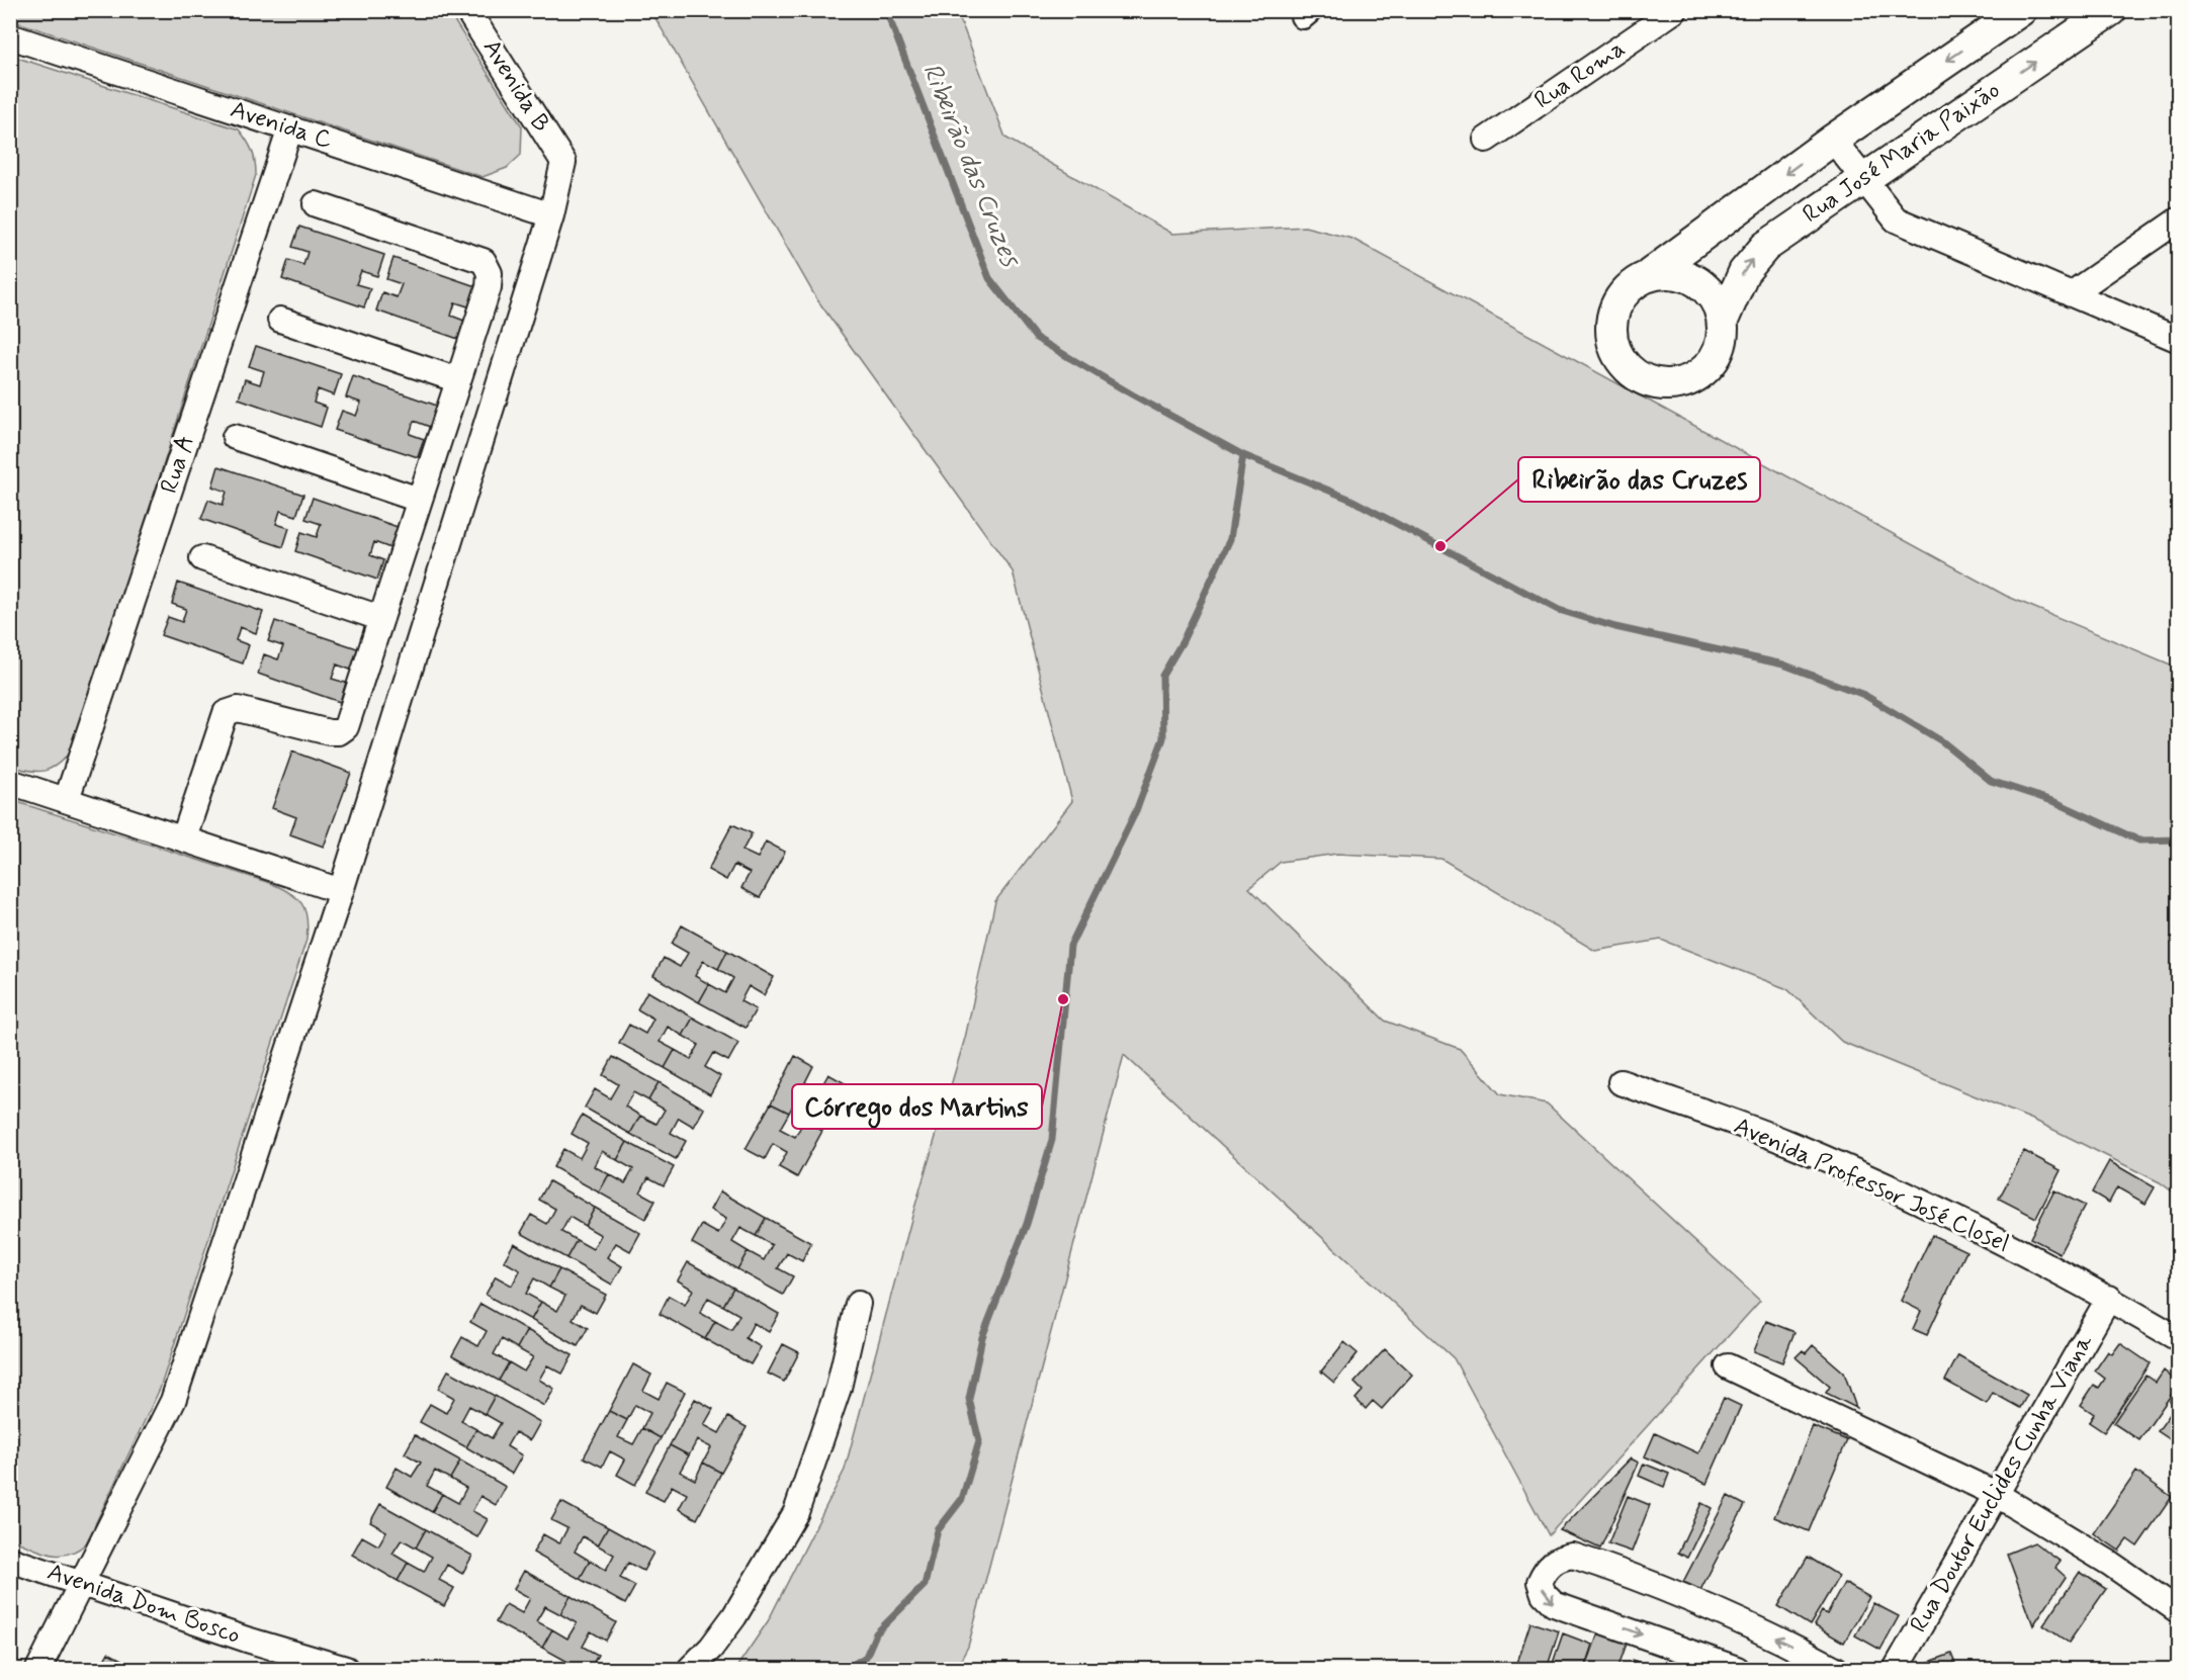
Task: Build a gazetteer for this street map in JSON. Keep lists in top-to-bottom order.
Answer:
{
  "streets": {
    "street": [
      "Rua Roma",
      "Avenida B",
      "Avenida C",
      "Rua José Maria Paixão",
      "Rua A",
      "Avenida Professor José Closel",
      "Rua Doutor Euclides Cunha Viana",
      "Avenida Dom Bosco"
    ]
  },
  "crossings": [
    ["Avenida B", "Avenida C"],
    ["Avenida C", "Rua A"],
    ["Avenida Professor José Closel", "Rua Doutor Euclides Cunha Viana"]
  ],
  "water": ["Ribeirão das Cruzes"],
  "places": ["Ribeirão das Cruzes", "Córrego dos Martins"]
}
